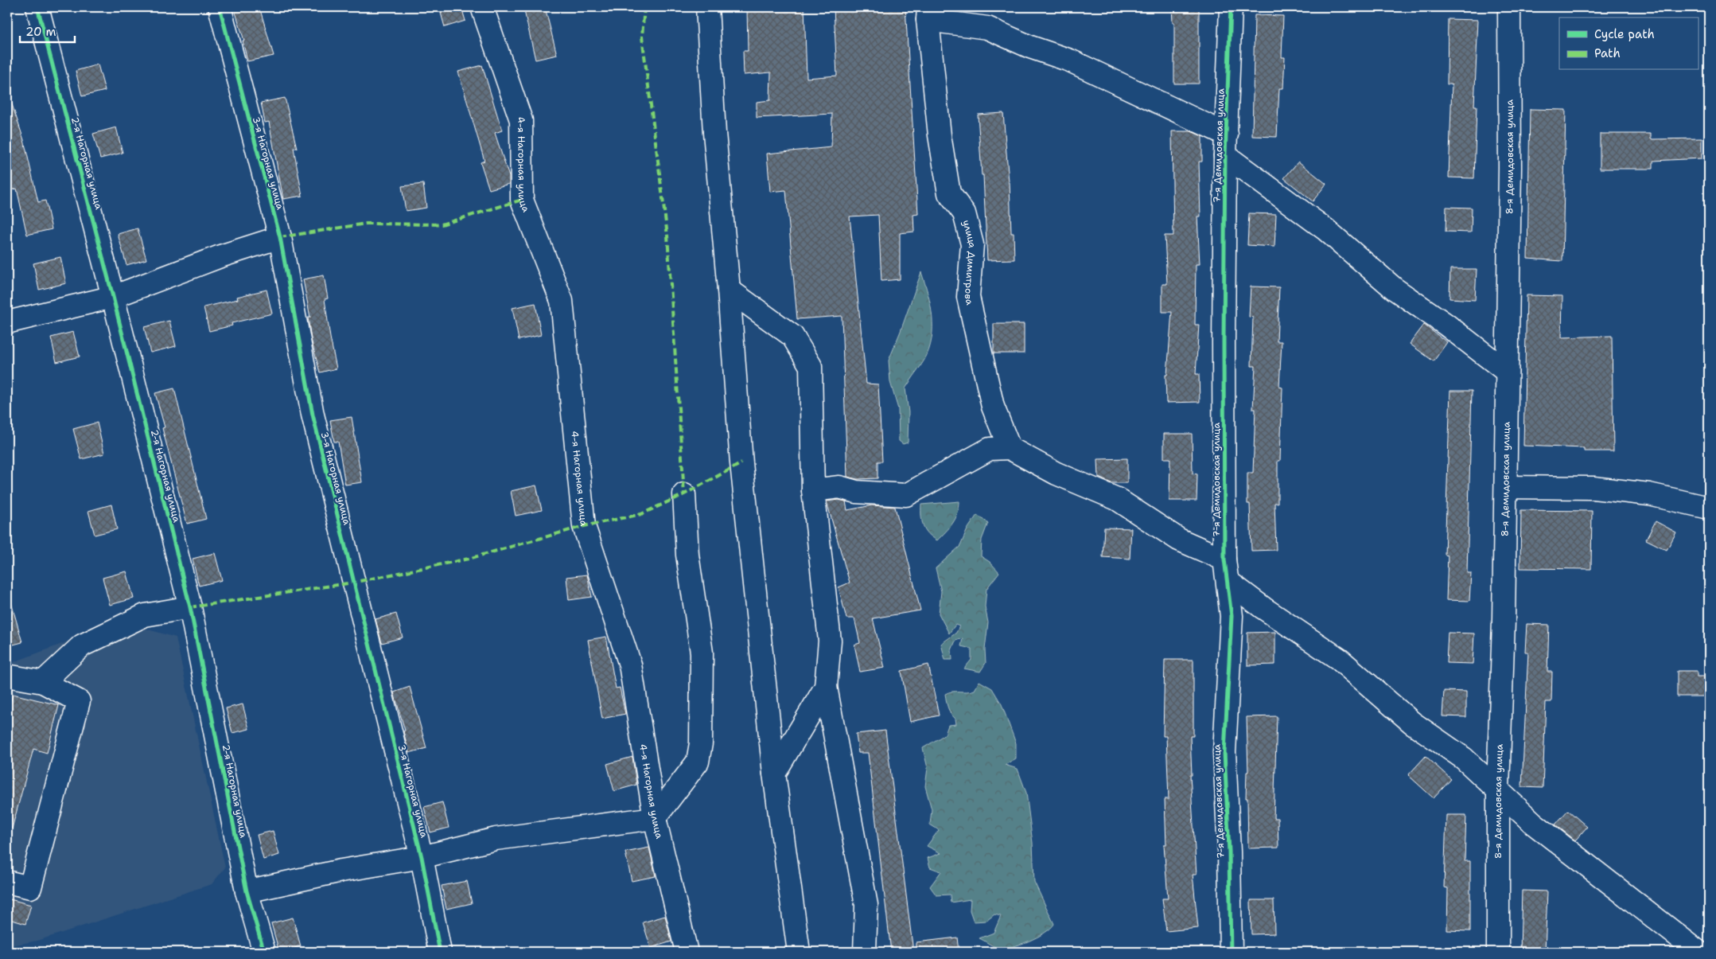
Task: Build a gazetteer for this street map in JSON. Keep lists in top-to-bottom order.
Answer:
{
  "streets": {
    "street": [
      "7-я Демидовская улица",
      "8-я Демидовская улица",
      "2-я Нагорная улица",
      "3-я Нагорная улица",
      "4-я Нагорная улица",
      "улица Димитрова"
    ]
  },
  "legend": ["Cycle path", "Path"],
  "scale_bar": "20 m"
}
